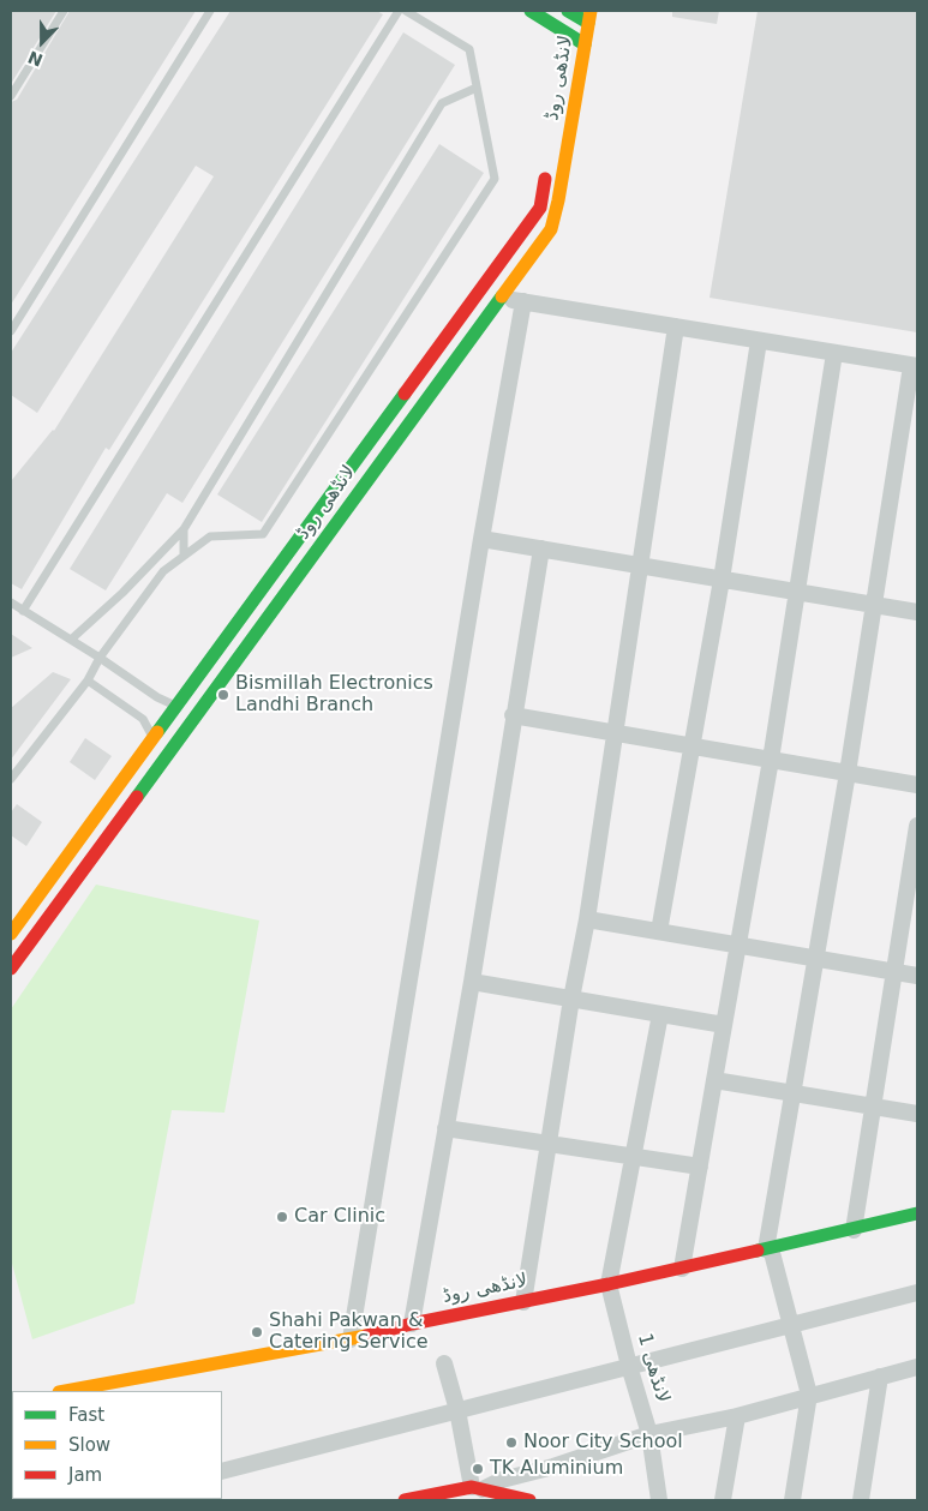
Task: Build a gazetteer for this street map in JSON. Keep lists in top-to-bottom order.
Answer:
{
  "streets": {
    "main road": ["لانڈھی روڈ"],
    "street": ["لانڈھی 1"]
  },
  "crossings": [
    ["لانڈھی روڈ", "لانڈھی 1"]
  ],
  "places": [
    "Bismillah Electronics Landhi Branch",
    "Car Clinic",
    "Shahi Pakwan & Catering Service",
    "Noor City School",
    "TK Aluminium"
  ],
  "legend": ["Fast", "Slow", "Jam"],
  "north": "bottom"
}
